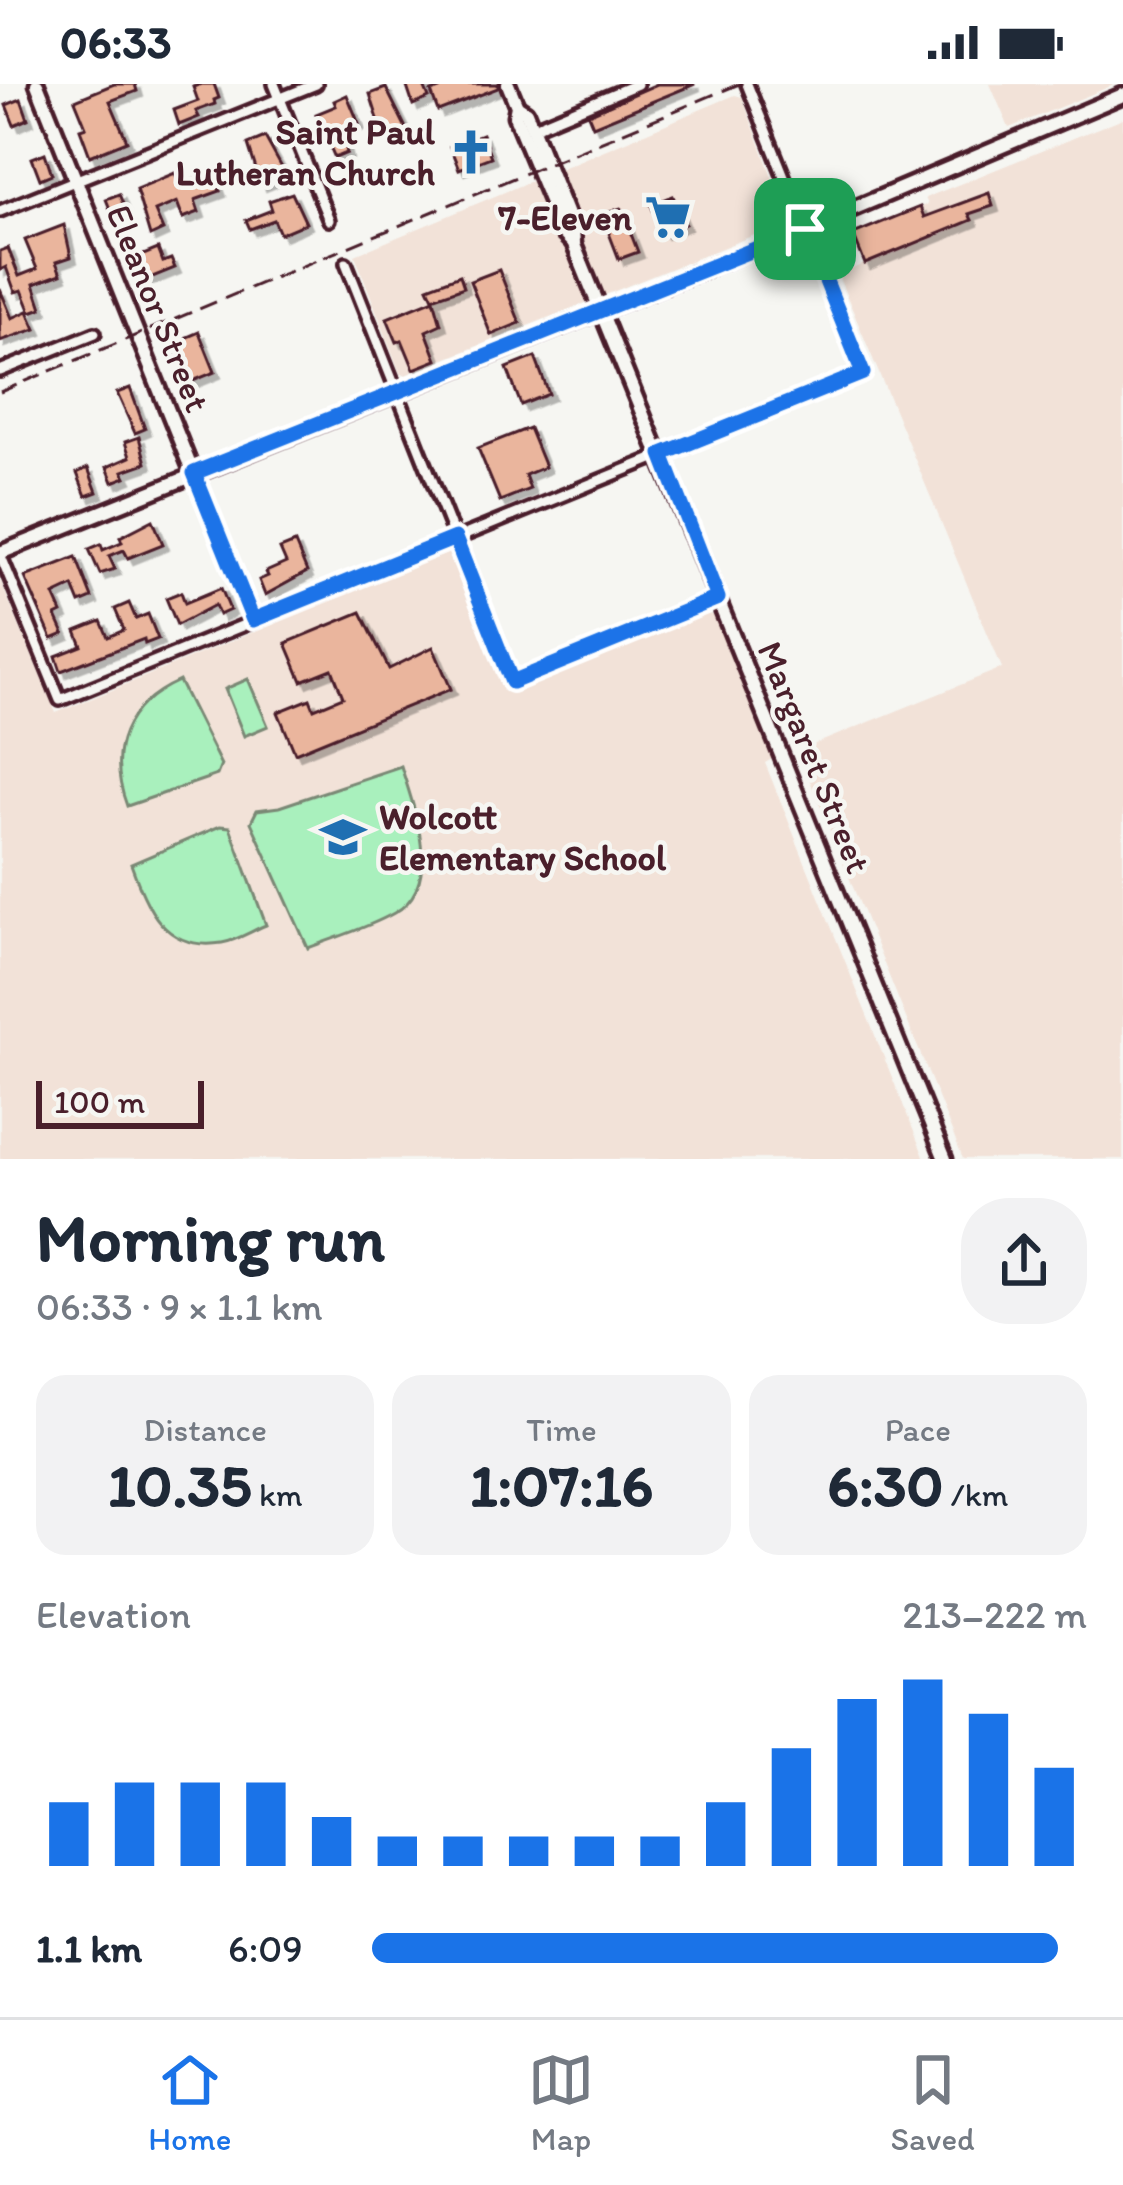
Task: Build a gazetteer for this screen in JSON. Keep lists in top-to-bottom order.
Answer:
{
  "streets": {
    "street": ["Eleanor Street", "Margaret Street"]
  },
  "places": {
    "church": ["Saint Paul Lutheran Church"],
    "supermarket": ["7-Eleven"],
    "school or university": ["Wolcott Elementary School"]
  },
  "scale_bar": "100 m",
  "page": {
    "status": "06:33",
    "scale": "100 m",
    "heading": ["Morning run", "06:33 · 9 × 1.1 km"],
    "stats": [
      ["Distance", "10.35 km"],
      ["Time", "1:07:16"],
      ["Pace", "6:30 /km"]
    ],
    "chart": ["Elevation", "213–222 m"],
    "list": [
      {
        "name": "1.1 km",
        "note": "6:09"
      }
    ],
    "tabs": ["Home", "Map", "Saved"]
  }
}
